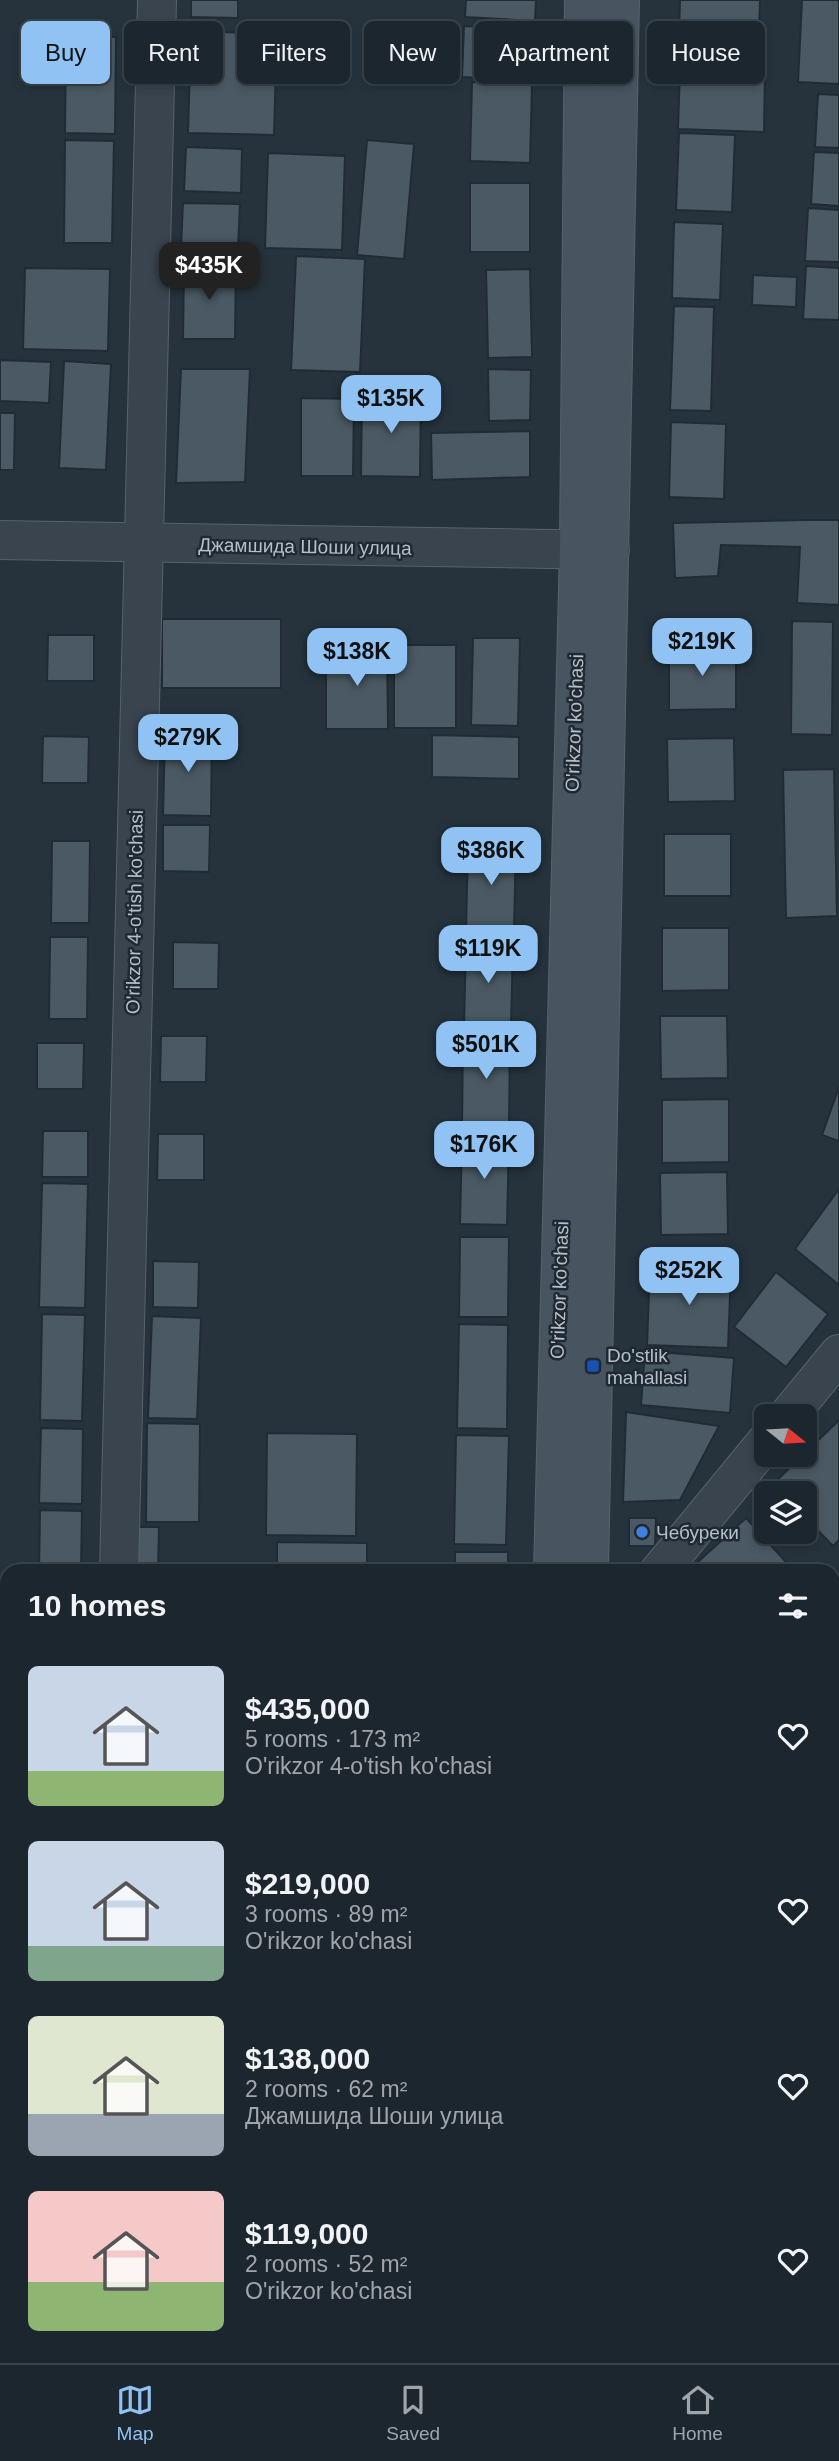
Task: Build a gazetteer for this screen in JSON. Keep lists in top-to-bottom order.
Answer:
{
  "streets": {
    "main road": ["O'rikzor ko'chasi"],
    "street": ["Джамшида Шоши улица", "O'rikzor 4-o'tish ko'chasi"]
  },
  "crossings": [
    ["Джамшида Шоши улица", "O'rikzor ko'chasi"],
    ["Джамшида Шоши улица", "O'rikzor 4-o'tish ko'chasi"]
  ],
  "places": {
    "transit": ["Do'stlik mahallasi"],
    "other": ["Чебуреки"]
  },
  "north": "right",
  "page": {
    "chip": [
      "Buy",
      "Rent",
      "Filters",
      "New",
      "Apartment",
      "House"
    ],
    "price": [
      "$435K",
      "$135K",
      "$219K",
      "$138K",
      "$279K",
      "$386K",
      "$119K",
      "$501K",
      "$176K",
      "$252K"
    ],
    "heading": "10 homes",
    "list": [
      {
        "name": "$435,000",
        "note": "5 rooms · 173 m² · O'rikzor 4-o'tish ko'chasi"
      },
      {
        "name": "$219,000",
        "note": "3 rooms · 89 m² · O'rikzor ko'chasi"
      },
      {
        "name": "$138,000",
        "note": "2 rooms · 62 m² · Джамшида Шоши улица"
      },
      {
        "name": "$119,000",
        "note": "2 rooms · 52 m² · O'rikzor ko'chasi"
      }
    ],
    "tabs": ["Map", "Saved", "Home"]
  }
}
